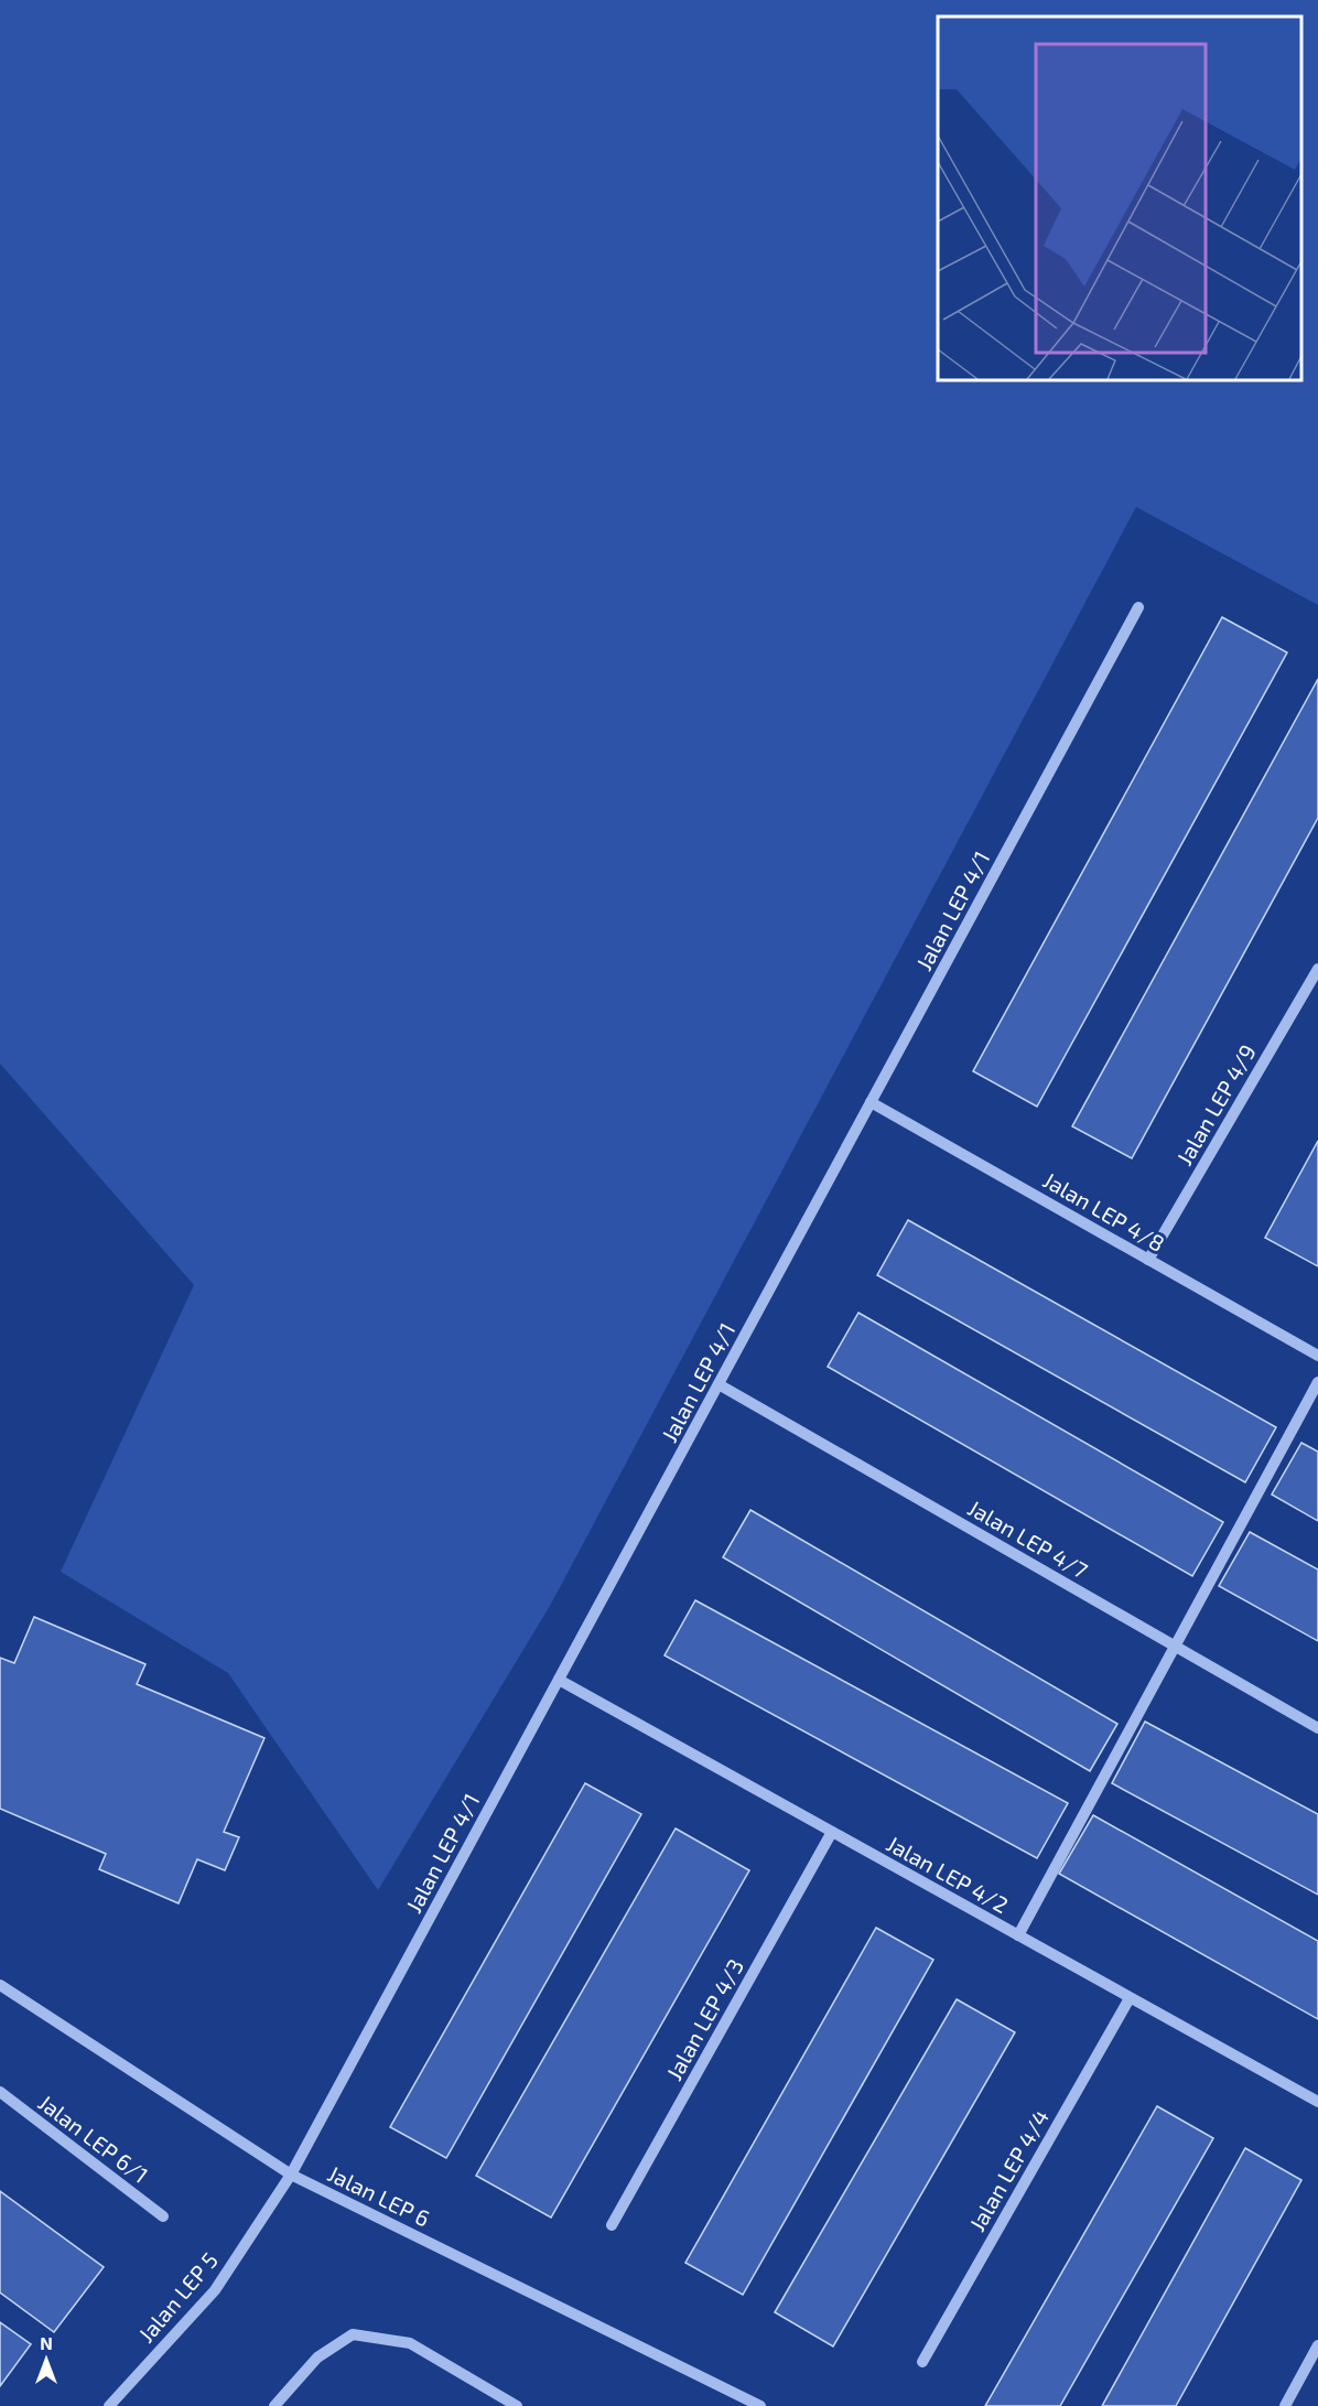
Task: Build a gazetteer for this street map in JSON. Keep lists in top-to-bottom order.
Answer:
{
  "streets": {
    "street": [
      "Jalan LEP 4/1",
      "Jalan LEP 4/9",
      "Jalan LEP 4/8",
      "Jalan LEP 4/7",
      "Jalan LEP 4/2",
      "Jalan LEP 4/3",
      "Jalan LEP 6/1",
      "Jalan LEP 4/4",
      "Jalan LEP 6",
      "Jalan LEP 5"
    ]
  },
  "crossings": [
    ["Jalan LEP 4/1", "Jalan LEP 4/8"],
    ["Jalan LEP 4/1", "Jalan LEP 4/7"],
    ["Jalan LEP 4/1", "Jalan LEP 4/2"],
    ["Jalan LEP 4/1", "Jalan LEP 6"],
    ["Jalan LEP 4/1", "Jalan LEP 5"],
    ["Jalan LEP 4/9", "Jalan LEP 4/8"],
    ["Jalan LEP 4/2", "Jalan LEP 4/3"],
    ["Jalan LEP 4/2", "Jalan LEP 4/4"],
    ["Jalan LEP 6", "Jalan LEP 5"]
  ],
  "north": "top"
}
